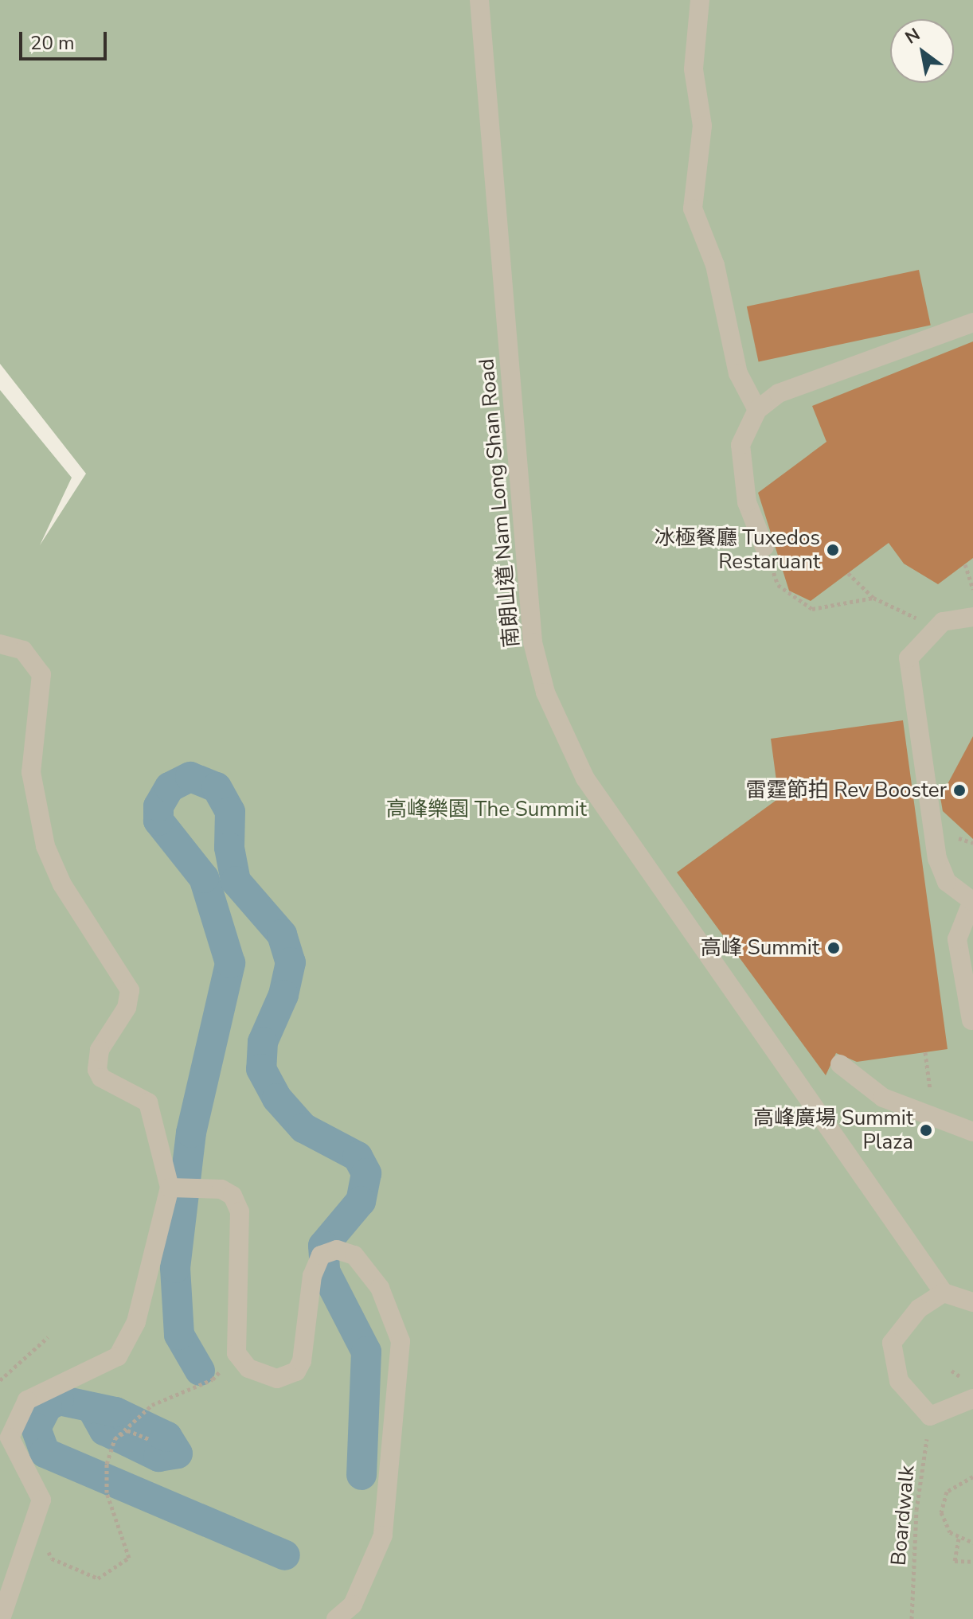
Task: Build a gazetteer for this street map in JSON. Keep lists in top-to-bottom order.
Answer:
{
  "streets": {
    "street": ["南朗山道 Nam Long Shan Road"],
    "path": ["Boardwalk"]
  },
  "parks": ["高峰樂園 The Summit"],
  "places": [
    "冰極餐廳 Tuxedos Restaruant",
    "雷霆節拍 Rev Booster",
    "高峰 Summit",
    "高峰廣場 Summit Plaza"
  ],
  "scale_bar": "20 m",
  "north": "top left"
}
